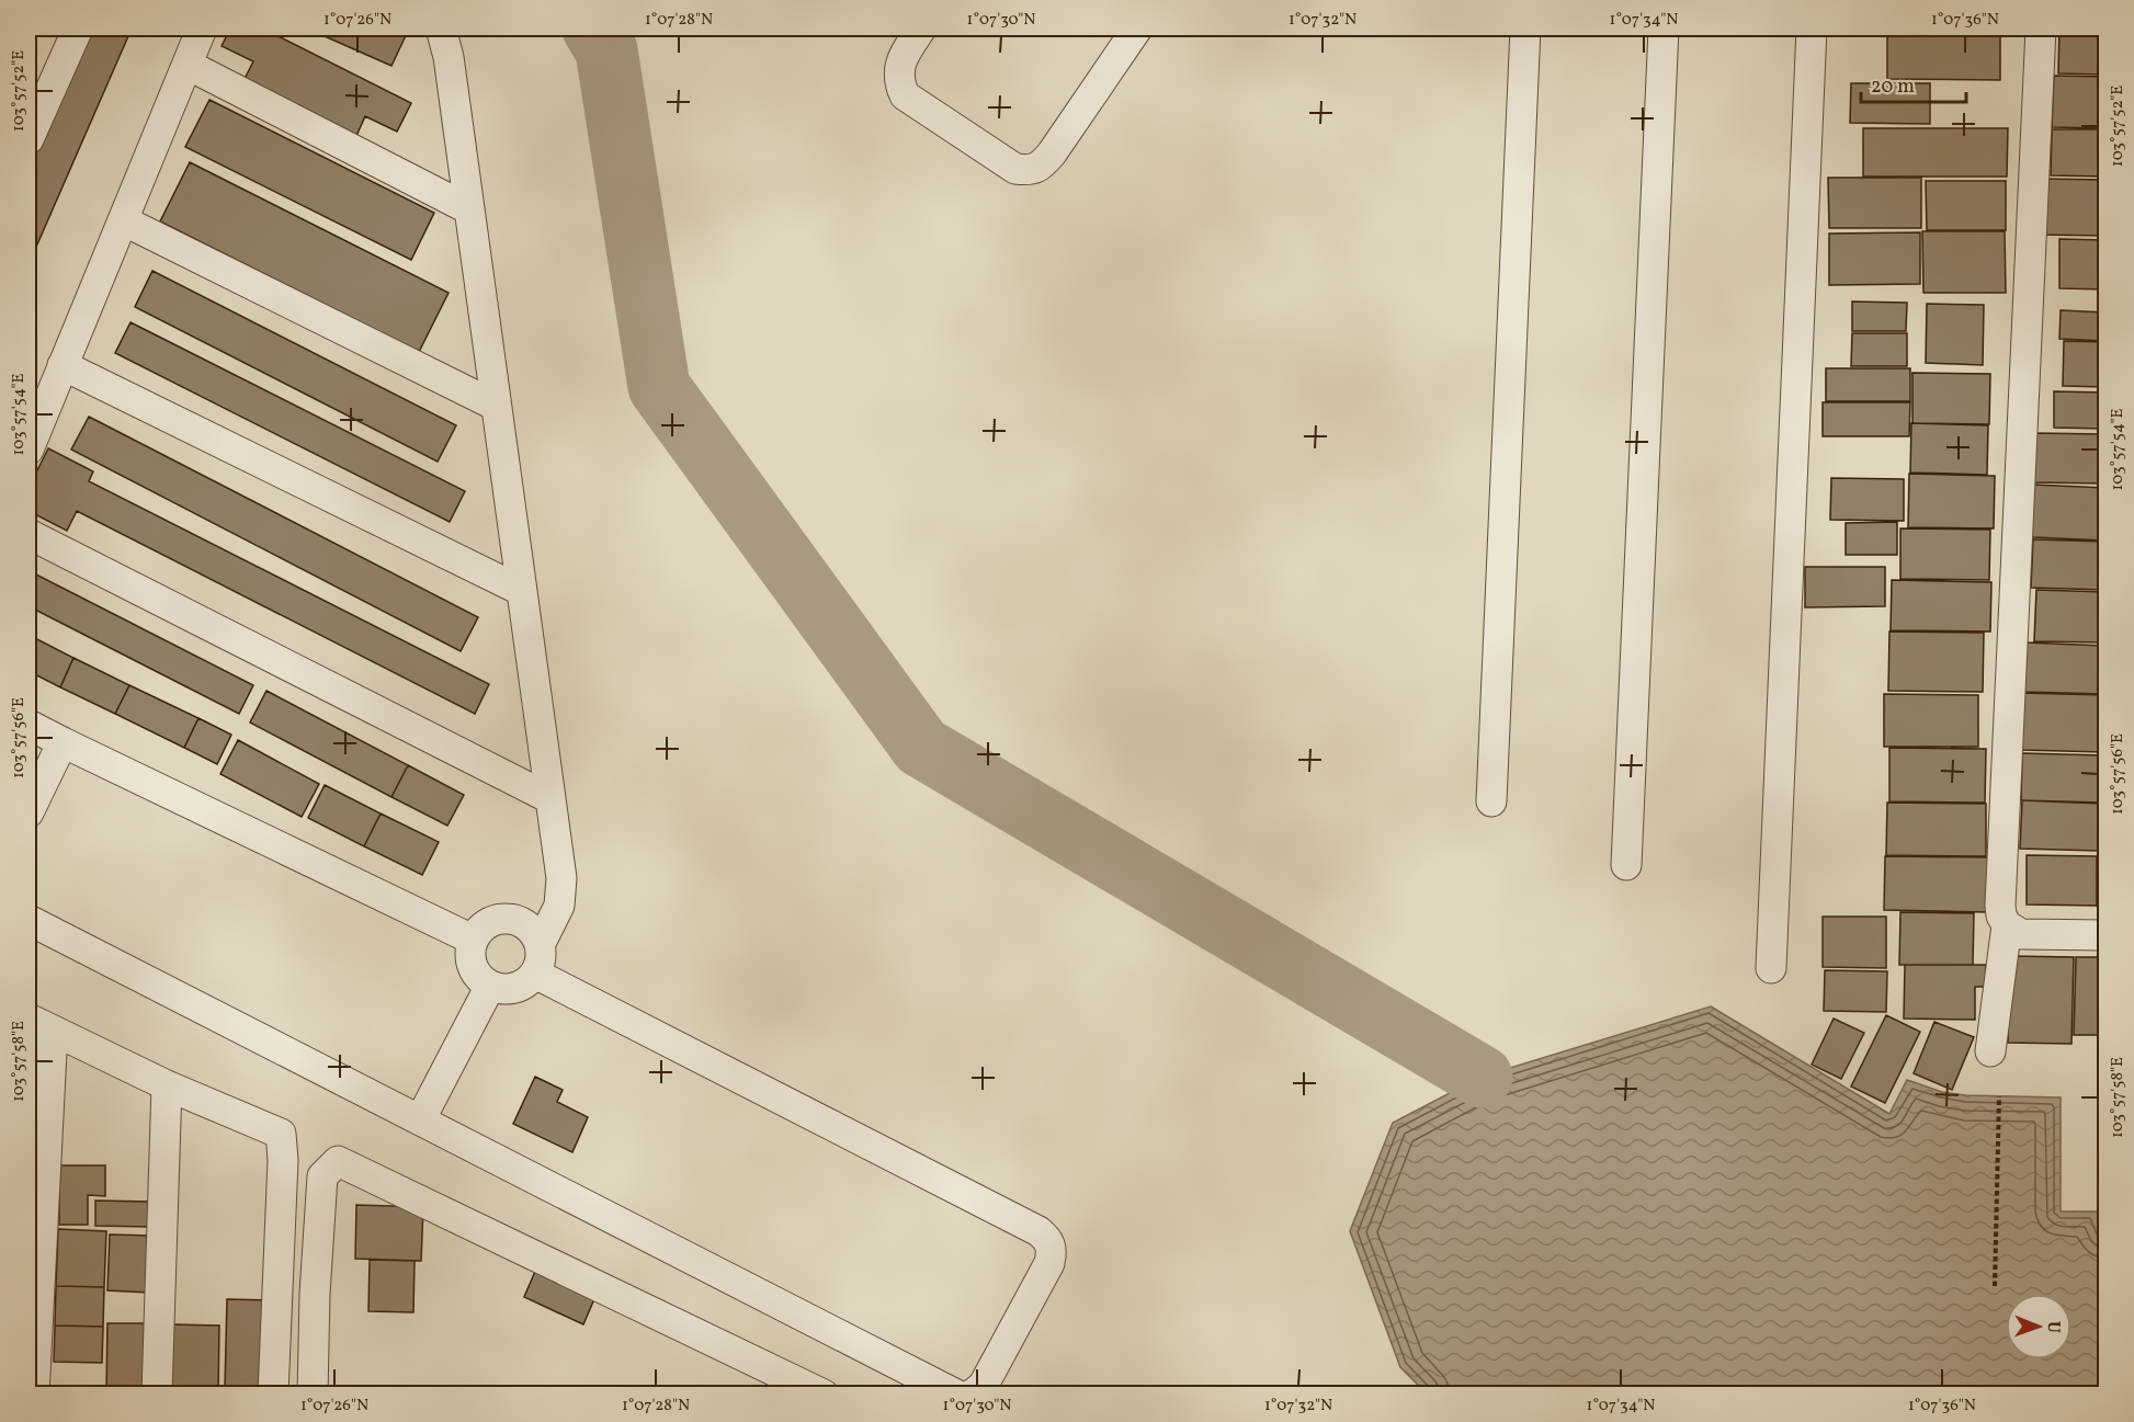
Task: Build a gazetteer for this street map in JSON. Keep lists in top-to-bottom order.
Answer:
{
  "scale_bar": "20 m",
  "north": "right",
  "coordinates": [
    "1°07'26\"N",
    "1°07'28\"N",
    "1°07'30\"N",
    "1°07'32\"N",
    "1°07'34\"N",
    "1°07'36\"N",
    "103°57'52\"E",
    "103°57'54\"E",
    "103°57'56\"E",
    "103°57'58\"E"
  ]
}
